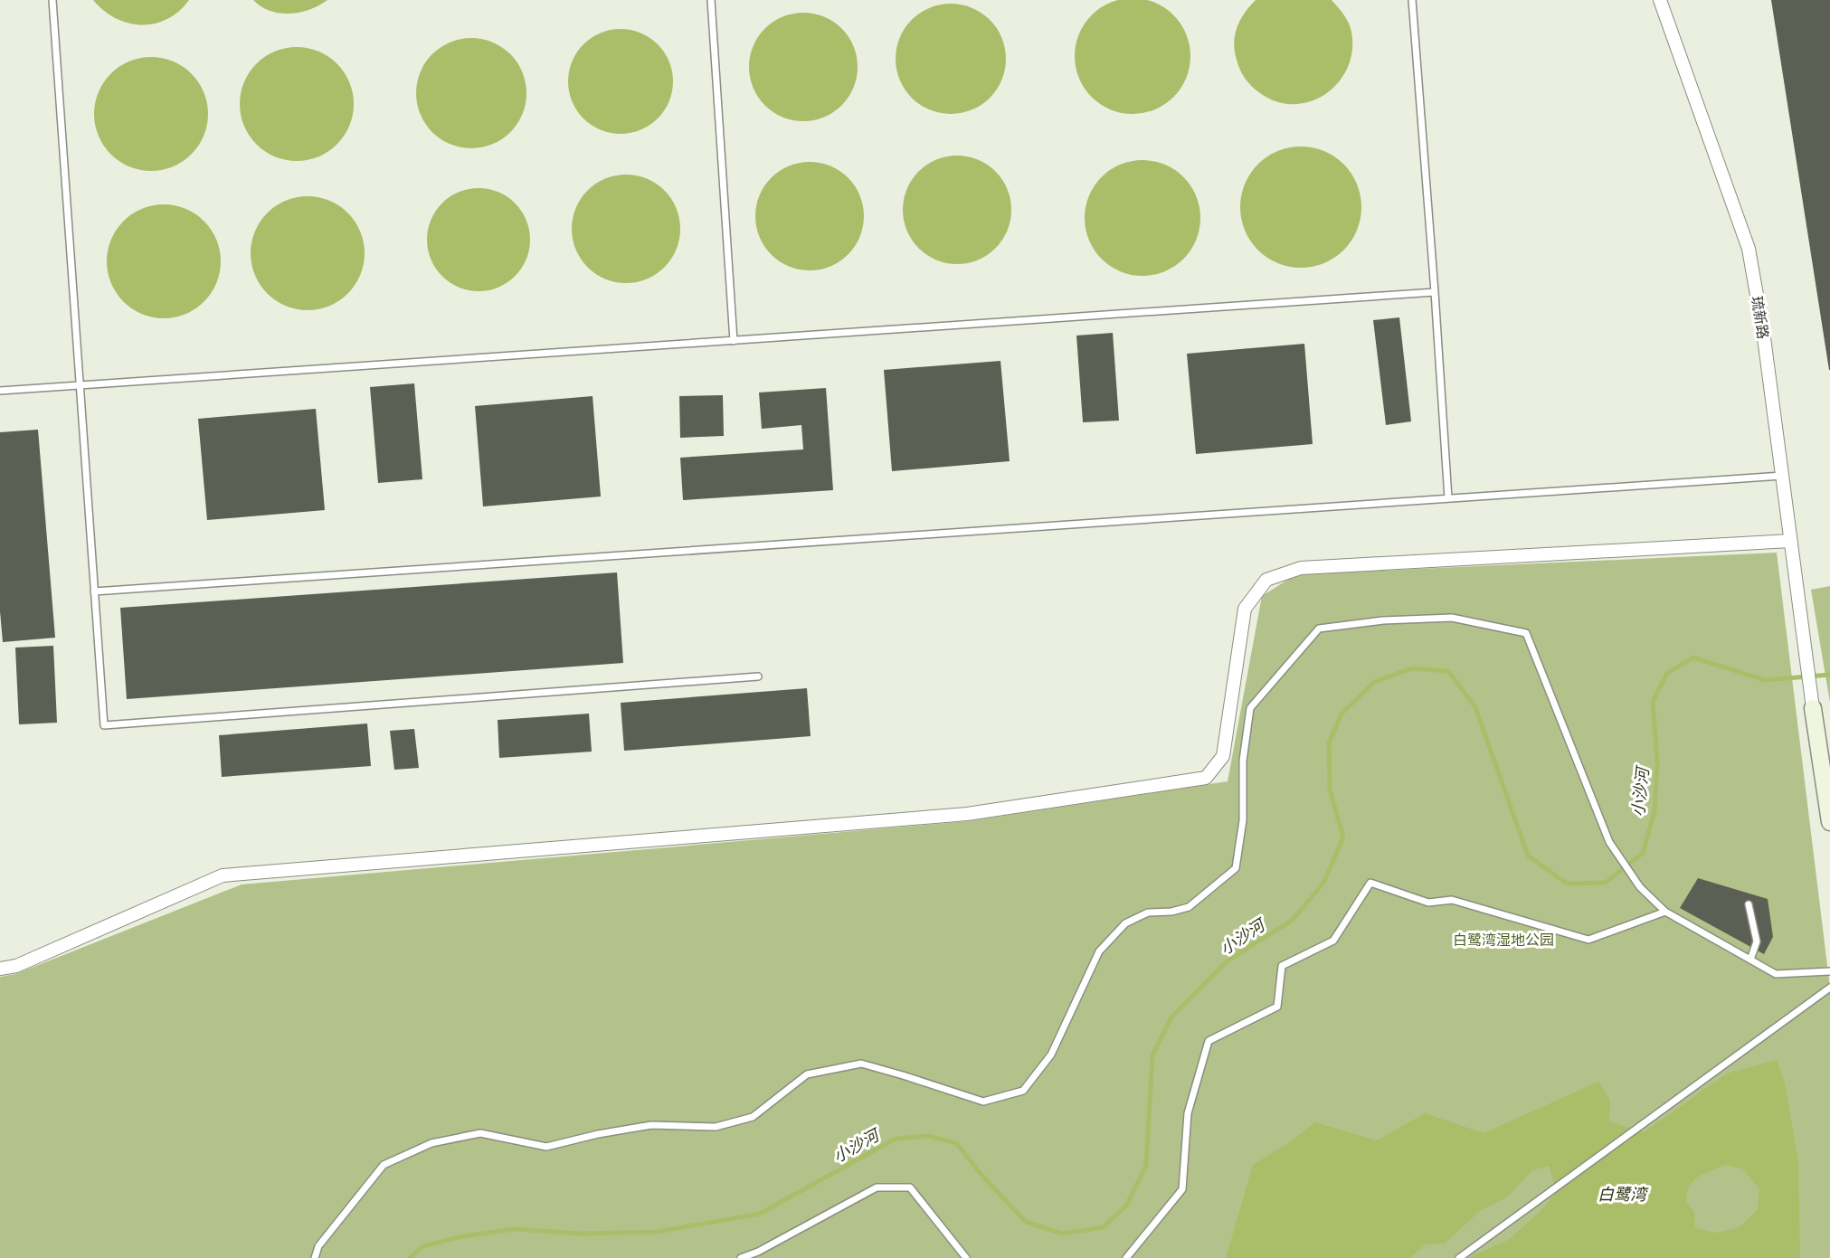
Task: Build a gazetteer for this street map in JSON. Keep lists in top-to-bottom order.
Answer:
{
  "streets": {
    "street": ["琉新路"]
  },
  "water": ["小沙河", "白鹭湾"],
  "parks": ["白鹭湾湿地公园"]
}
